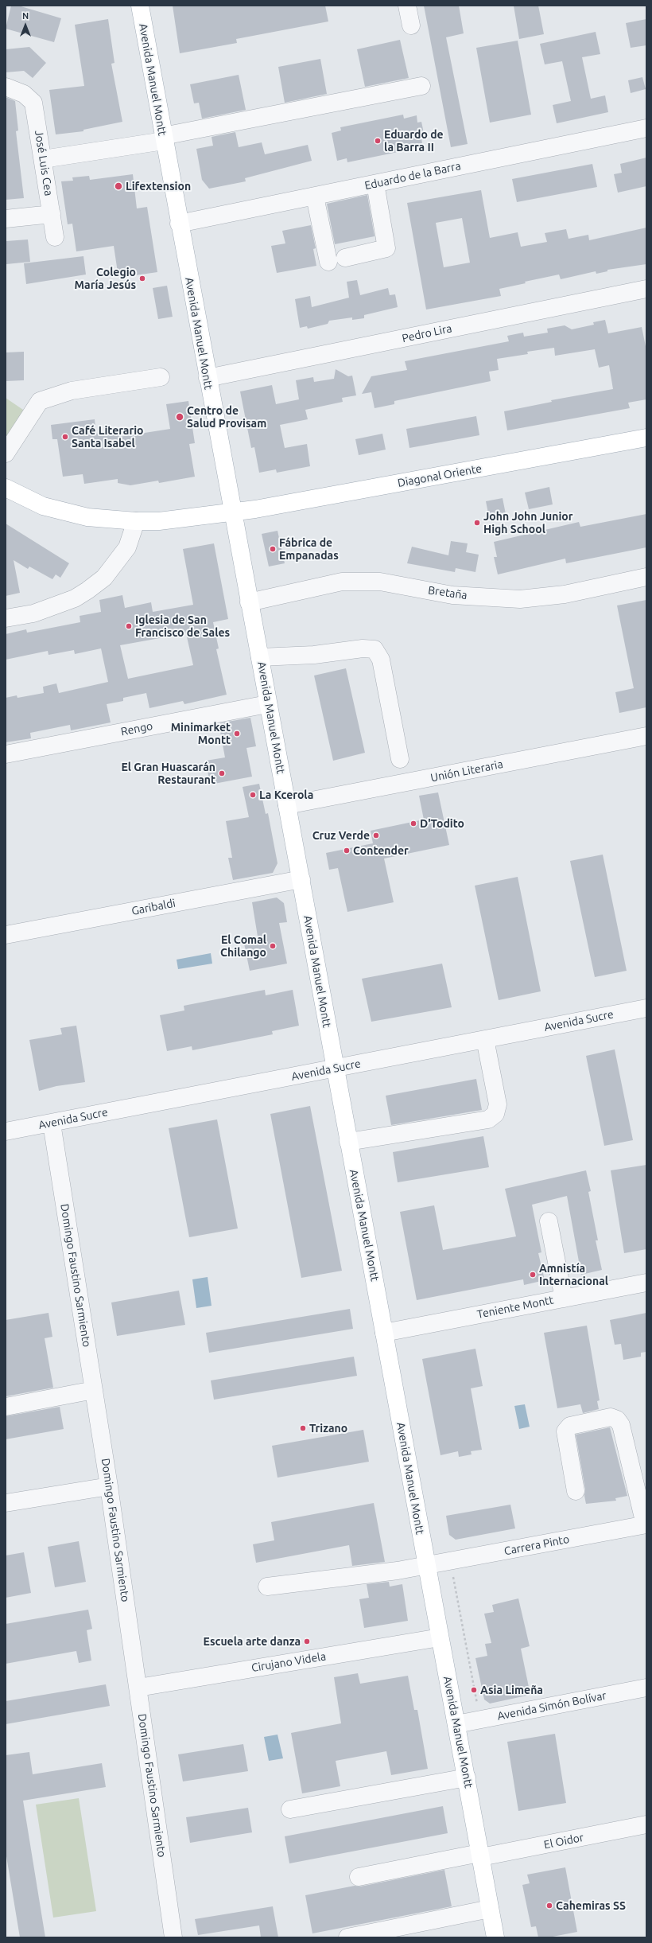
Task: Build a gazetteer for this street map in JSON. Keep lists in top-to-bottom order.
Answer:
{
  "streets": {
    "main road": ["Avenida Manuel Montt", "Diagonal Oriente"],
    "street": [
      "José Luis Cea",
      "Eduardo de la Barra",
      "Pedro Lira",
      "Bretaña",
      "Rengo",
      "Unión Literaria",
      "Garibaldi",
      "Avenida Sucre",
      "Domingo Faustino Sarmiento",
      "Teniente Montt",
      "Carrera Pinto",
      "Cirujano Videla",
      "Avenida Simón Bolívar",
      "El Oidor"
    ]
  },
  "crossings": [
    ["Avenida Manuel Montt", "Eduardo de la Barra"],
    ["Avenida Manuel Montt", "Pedro Lira"],
    ["Avenida Manuel Montt", "Diagonal Oriente"],
    ["Avenida Manuel Montt", "Bretaña"],
    ["Avenida Manuel Montt", "Rengo"],
    ["Avenida Manuel Montt", "Unión Literaria"],
    ["Avenida Manuel Montt", "Garibaldi"],
    ["Avenida Manuel Montt", "Avenida Sucre"],
    ["Avenida Manuel Montt", "Teniente Montt"],
    ["Avenida Manuel Montt", "Carrera Pinto"],
    ["Avenida Manuel Montt", "Cirujano Videla"],
    ["Avenida Manuel Montt", "Avenida Simón Bolívar"],
    ["Avenida Manuel Montt", "El Oidor"],
    ["Avenida Sucre", "Domingo Faustino Sarmiento"],
    ["Domingo Faustino Sarmiento", "Cirujano Videla"]
  ],
  "places": [
    "Eduardo de la Barra II",
    "Lifextension",
    "Colegio María Jesús",
    "Centro de Salud Provisam",
    "Café Literario Santa Isabel",
    "John John Junior High School",
    "Fábrica de Empanadas",
    "Iglesia de San Francisco de Sales",
    "Minimarket Montt",
    "El Gran Huascarán Restaurant",
    "La Kcerola",
    "D'Todito",
    "Cruz Verde",
    "Contender",
    "El Comal Chilango",
    "Amnistía Internacional",
    "Trizano",
    "Escuela arte danza",
    "Asia Limeña",
    "Cahemiras SS"
  ],
  "north": "top"
}
